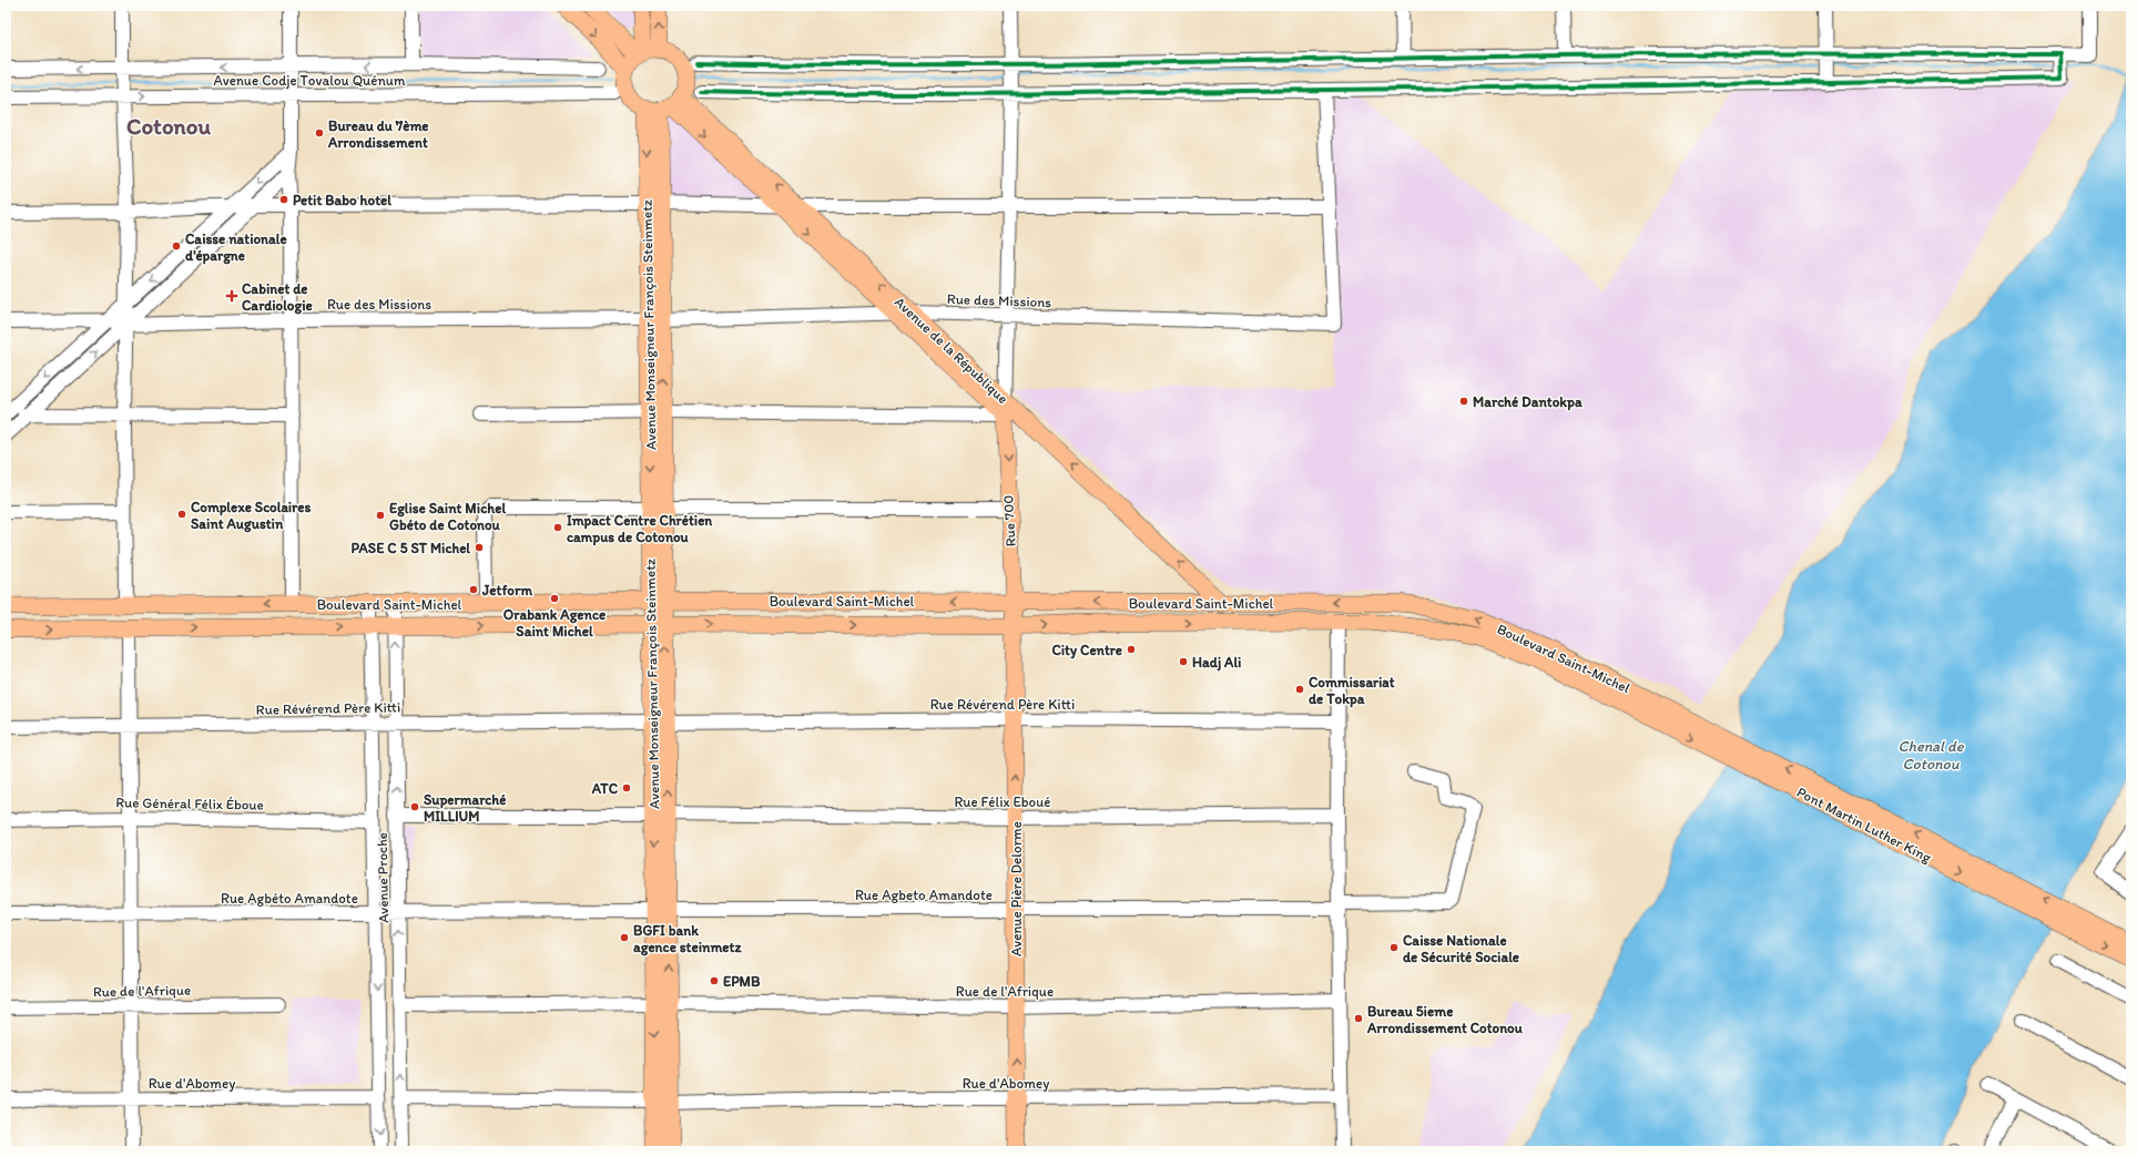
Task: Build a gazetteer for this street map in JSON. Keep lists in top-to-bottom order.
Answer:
{
  "streets": {
    "main road": [
      "Avenue Monseigneur François Steinmetz",
      "Avenue de la République",
      "Rue 700",
      "Boulevard Saint-Michel",
      "Pont Martin Luther King",
      "Avenue Pière Delorme"
    ],
    "street": [
      "Avenue Codje Tovalou Quénum",
      "Rue des Missions",
      "Rue Révérend Père Kitti",
      "Rue Félix Eboué",
      "Rue Général Félix Éboue",
      "Avenue Proche",
      "Rue Agbeto Amandote",
      "Rue Agbéto Amandote",
      "Rue de l'Afrique",
      "Rue d'Abomey"
    ]
  },
  "crossings": [
    ["Rue des Missions", "Avenue Monseigneur François Steinmetz"],
    ["Rue des Missions", "Avenue de la République"],
    ["Avenue Monseigneur François Steinmetz", "Avenue de la République"],
    ["Avenue Monseigneur François Steinmetz", "Boulevard Saint-Michel"],
    ["Avenue Monseigneur François Steinmetz", "Rue Révérend Père Kitti"],
    ["Avenue Monseigneur François Steinmetz", "Rue Félix Eboué"],
    ["Avenue Monseigneur François Steinmetz", "Rue Agbeto Amandote"],
    ["Avenue Monseigneur François Steinmetz", "Rue Agbéto Amandote"],
    ["Avenue Monseigneur François Steinmetz", "Rue de l'Afrique"],
    ["Avenue Monseigneur François Steinmetz", "Rue d'Abomey"],
    ["Avenue de la République", "Rue 700"],
    ["Avenue de la République", "Boulevard Saint-Michel"],
    ["Rue 700", "Boulevard Saint-Michel"],
    ["Rue 700", "Avenue Pière Delorme"],
    ["Boulevard Saint-Michel", "Pont Martin Luther King"],
    ["Boulevard Saint-Michel", "Avenue Proche"],
    ["Boulevard Saint-Michel", "Avenue Pière Delorme"],
    ["Rue Révérend Père Kitti", "Avenue Proche"],
    ["Rue Révérend Père Kitti", "Avenue Pière Delorme"],
    ["Rue Félix Eboué", "Avenue Proche"],
    ["Rue Félix Eboué", "Avenue Pière Delorme"],
    ["Rue Général Félix Éboue", "Avenue Proche"],
    ["Avenue Proche", "Rue Agbéto Amandote"],
    ["Avenue Proche", "Rue de l'Afrique"],
    ["Avenue Proche", "Rue d'Abomey"],
    ["Avenue Pière Delorme", "Rue Agbeto Amandote"],
    ["Avenue Pière Delorme", "Rue de l'Afrique"],
    ["Avenue Pière Delorme", "Rue d'Abomey"],
    ["Rue Agbeto Amandote", "Rue Agbéto Amandote"]
  ],
  "one_way": ["Rue 700", "Avenue Pière Delorme"],
  "districts": ["Cotonou"],
  "water": ["Chenal de Cotonou"],
  "places": {
    "other": [
      "Bureau du 7ème Arrondissement",
      "Petit Babo hotel",
      "Caisse nationale d'épargne",
      "Marché Dantokpa",
      "Complexe Scolaires Saint Augustin",
      "Eglise Saint Michel Gbéto de Cotonou",
      "Impact Centre Chrétien campus de Cotonou",
      "PASE C 5 ST Michel",
      "Jetform",
      "Orabank Agence Saint Michel",
      "City Centre",
      "Hadj Ali",
      "Commissariat de Tokpa",
      "ATC",
      "Supermarché MILLIUM",
      "BGFI bank agence steinmetz",
      "Caisse Nationale de Sécurité Sociale",
      "EPMB",
      "Bureau 5ieme Arrondissement Cotonou"
    ],
    "health": ["Cabinet de Cardiologie"]
  }
}
